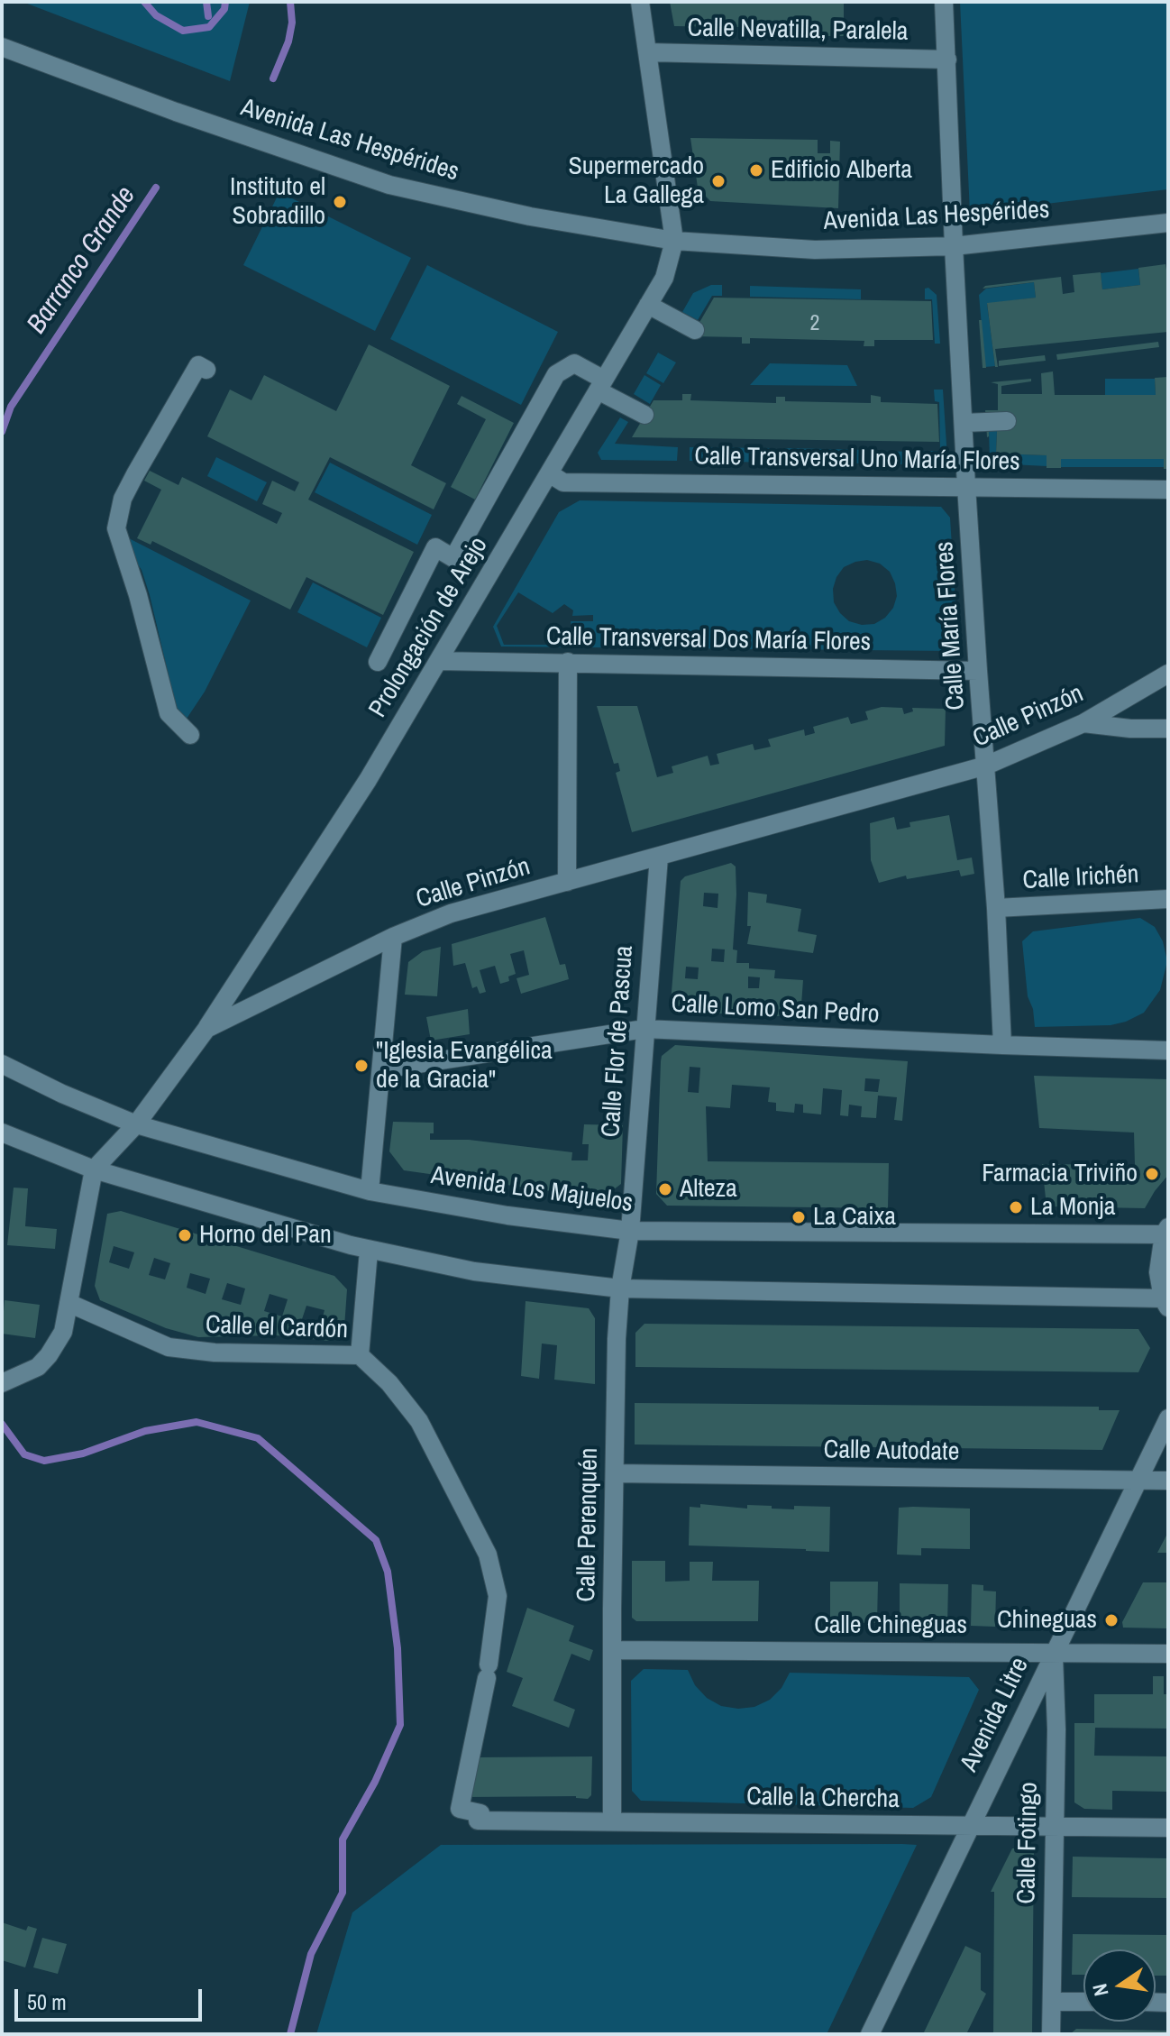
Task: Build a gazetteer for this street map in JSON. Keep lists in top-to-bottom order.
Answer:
{
  "streets": {
    "street": [
      "Calle Nevatilla, Paralela",
      "Avenida Las Hespérides",
      "Calle Transversal Uno María Flores",
      "Calle María Flores",
      "Prolongación de Arejo",
      "Calle Transversal Dos María Flores",
      "Calle Pinzón",
      "Calle Irichén",
      "Calle Lomo San Pedro",
      "Calle Flor de Pascua",
      "Avenida Los Majuelos",
      "Calle el Cardón",
      "Calle Autodate",
      "Calle Perenquén",
      "Calle Chineguas",
      "Avenida Litre",
      "Calle la Chercha",
      "Calle Fotingo"
    ]
  },
  "crossings": [
    ["Calle Nevatilla, Paralela", "Calle María Flores"],
    ["Avenida Las Hespérides", "Calle María Flores"],
    ["Avenida Las Hespérides", "Prolongación de Arejo"],
    ["Calle Transversal Uno María Flores", "Calle María Flores"],
    ["Calle Transversal Uno María Flores", "Prolongación de Arejo"],
    ["Calle María Flores", "Calle Transversal Dos María Flores"],
    ["Calle María Flores", "Calle Pinzón"],
    ["Calle María Flores", "Calle Irichén"],
    ["Calle María Flores", "Calle Lomo San Pedro"],
    ["Prolongación de Arejo", "Calle Transversal Dos María Flores"],
    ["Prolongación de Arejo", "Calle Pinzón"],
    ["Calle Pinzón", "Calle Flor de Pascua"],
    ["Calle Pinzón", "Avenida Los Majuelos"],
    ["Calle Lomo San Pedro", "Calle Flor de Pascua"],
    ["Calle Flor de Pascua", "Avenida Los Majuelos"],
    ["Calle Flor de Pascua", "Calle Perenquén"],
    ["Avenida Los Majuelos", "Calle Perenquén"],
    ["Calle el Cardón", "Calle la Chercha"],
    ["Calle Autodate", "Calle Perenquén"],
    ["Calle Autodate", "Avenida Litre"],
    ["Calle Perenquén", "Calle Chineguas"],
    ["Calle Perenquén", "Calle la Chercha"],
    ["Calle Chineguas", "Avenida Litre"],
    ["Calle Chineguas", "Calle Fotingo"],
    ["Avenida Litre", "Calle la Chercha"],
    ["Avenida Litre", "Calle Fotingo"],
    ["Calle la Chercha", "Calle Fotingo"]
  ],
  "water": ["Barranco Grande"],
  "places": [
    "Edificio Alberta",
    "Supermercado La Gallega",
    "Instituto el Sobradillo",
    "\"Iglesia Evangélica de la Gracia\"",
    "Farmacia Triviño",
    "Alteza",
    "La Monja",
    "La Caixa",
    "Horno del Pan",
    "Chineguas"
  ],
  "house_numbers": ["2"],
  "scale_bar": "50 m",
  "north": "left"
}
